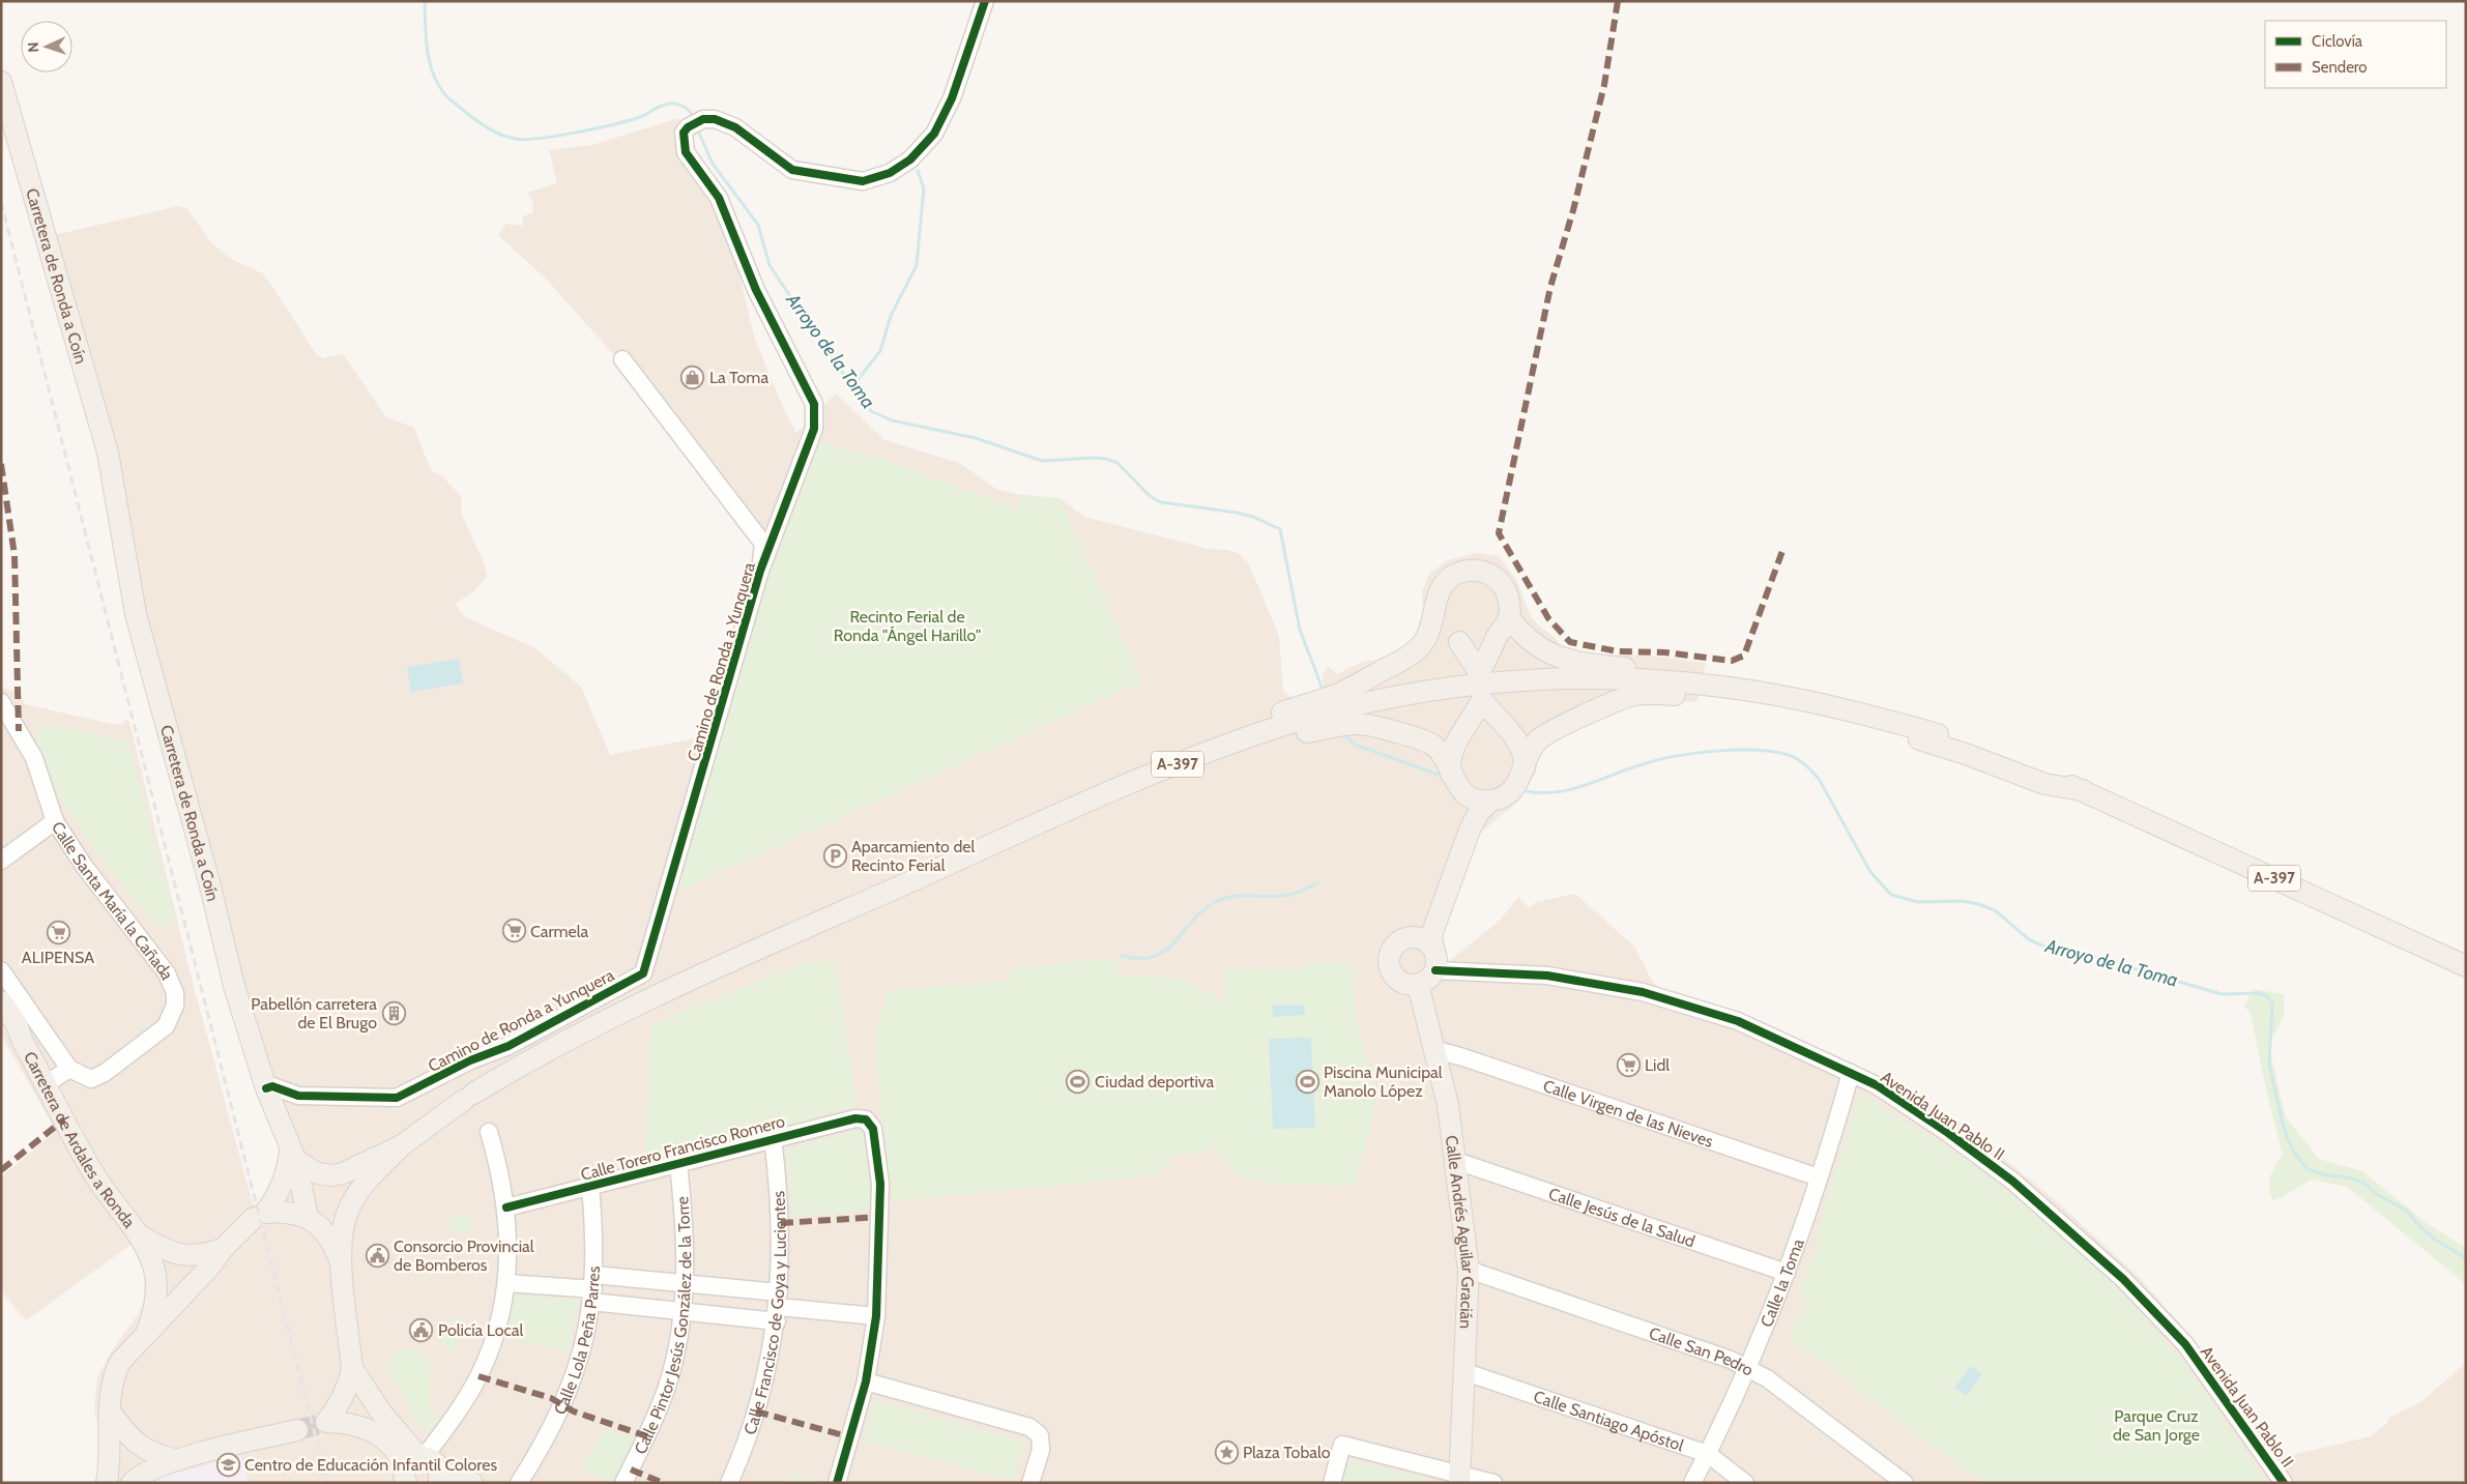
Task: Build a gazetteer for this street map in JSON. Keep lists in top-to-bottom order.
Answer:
{
  "streets": {
    "main road": [
      "Carretera de Ronda a Coín",
      "A-397",
      "Carretera de Ardales a Ronda",
      "Calle Andrés Aguilar Gracián"
    ],
    "street": [
      "Camino de Ronda a Yunquera",
      "Calle Santa María la Cañada",
      "Calle Virgen de las Nieves",
      "Avenida Juan Pablo II",
      "Calle Torero Francisco Romero",
      "Calle Jesús de la Salud",
      "Calle la Toma",
      "Calle Francisco de Goya y Lucientes",
      "Calle Pintor Jesús González de la Torre",
      "Calle Lola Peña Parres",
      "Calle San Pedro",
      "Calle Santiago Apóstol"
    ]
  },
  "crossings": [
    ["Carretera de Ronda a Coín", "Camino de Ronda a Yunquera"],
    ["Calle Virgen de las Nieves", "Calle Andrés Aguilar Gracián"],
    ["Calle Virgen de las Nieves", "Calle la Toma"],
    ["Avenida Juan Pablo II", "Calle Andrés Aguilar Gracián"],
    ["Avenida Juan Pablo II", "Calle la Toma"],
    ["Calle Torero Francisco Romero", "Calle Francisco de Goya y Lucientes"],
    ["Calle Torero Francisco Romero", "Calle Pintor Jesús González de la Torre"],
    ["Calle Torero Francisco Romero", "Calle Lola Peña Parres"],
    ["Calle Jesús de la Salud", "Calle Andrés Aguilar Gracián"],
    ["Calle Jesús de la Salud", "Calle la Toma"],
    ["Calle Andrés Aguilar Gracián", "Calle San Pedro"],
    ["Calle Andrés Aguilar Gracián", "Calle Santiago Apóstol"],
    ["Calle la Toma", "Calle San Pedro"],
    ["Calle la Toma", "Calle Santiago Apóstol"]
  ],
  "water": ["Arroyo de la Toma"],
  "parks": ["Recinto Ferial de Ronda \"Ángel Harillo\"", "Parque Cruz de San Jorge"],
  "places": {
    "shop": ["La Toma"],
    "parking": ["Aparcamiento del Recinto Ferial"],
    "supermarket": ["Carmela", "ALIPENSA", "Lidl"],
    "building": ["Pabellón carretera de El Brugo"],
    "sports": ["Ciudad deportiva", "Piscina Municipal Manolo López"],
    "public building": ["Consorcio Provincial de Bomberos", "Policía Local"],
    "place": ["Plaza Tobalo"],
    "school or university": ["Centro de Educación Infantil Colores"]
  },
  "legend": ["Ciclovía", "Sendero"],
  "north": "left"
}
